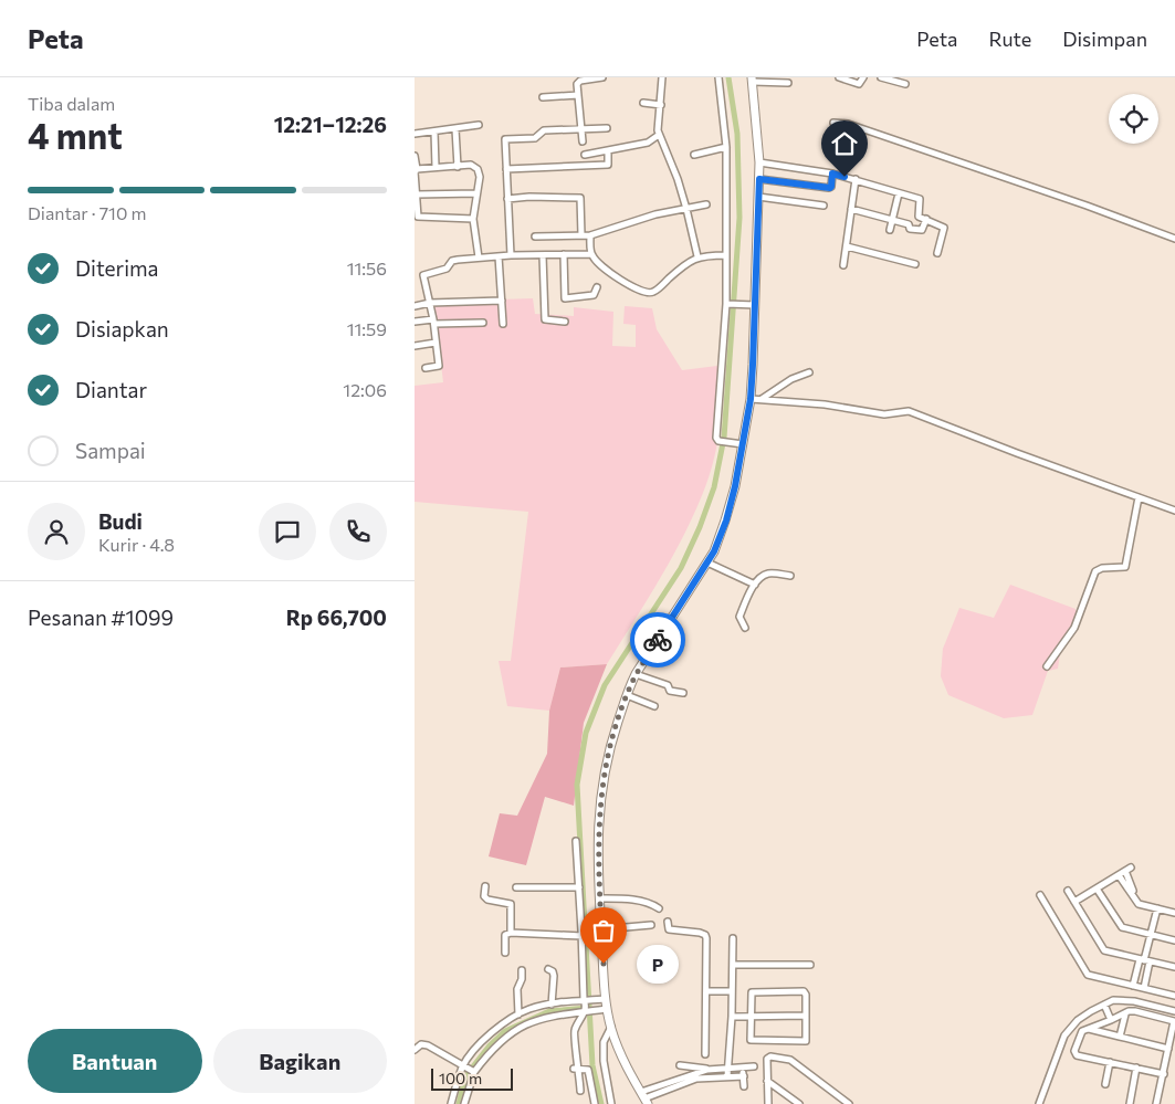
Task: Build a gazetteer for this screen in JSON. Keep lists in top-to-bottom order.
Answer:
{
  "places": ["P"],
  "scale_bar": "100 m",
  "page": {
    "header": "Peta",
    "nav": ["Peta", "Rute", "Disimpan"],
    "heading": ["4 mnt", "Tiba dalam", "12:21–12:26"],
    "panel": [
      "Budi",
      "Kurir · 4.8",
      "Pesanan #1099",
      "Rp 66,700"
    ],
    "bar": "Diantar · 710 m",
    "list": [
      ["Diterima", "11:56"],
      ["Disiapkan", "11:59"],
      ["Diantar", "12:06"],
      "Sampai"
    ],
    "bubble": "P",
    "buttons": ["Bantuan", "Bagikan"],
    "scale": "100 m"
  }
}
